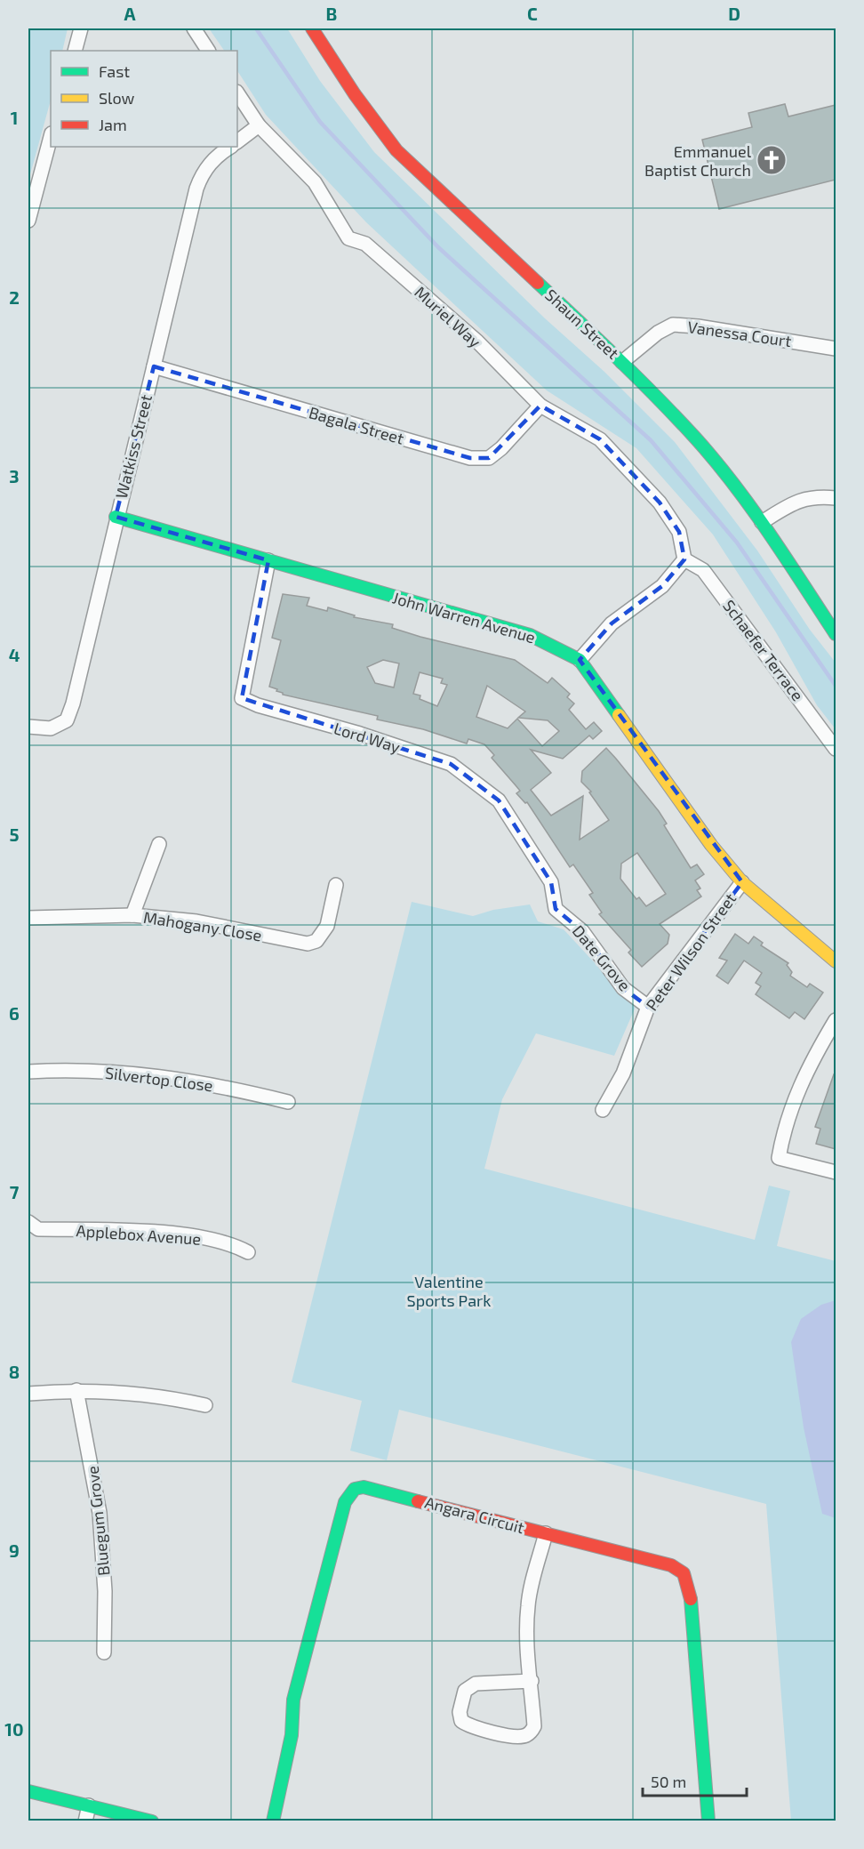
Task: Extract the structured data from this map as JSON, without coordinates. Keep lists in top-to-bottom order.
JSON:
{
  "streets": {
    "street": [
      "Muriel Way",
      "Shaun Street",
      "Vanessa Court",
      "Bagala Street",
      "Watkiss Street",
      "John Warren Avenue",
      "Schaefer Terrace",
      "Lord Way",
      "Mahogany Close",
      "Peter Wilson Street",
      "Date Grove",
      "Silvertop Close",
      "Applebox Avenue",
      "Angara Circuit",
      "Bluegum Grove"
    ]
  },
  "crossings": [
    ["Muriel Way", "Bagala Street"],
    ["Muriel Way", "Schaefer Terrace"],
    ["Shaun Street", "Vanessa Court"],
    ["Bagala Street", "Watkiss Street"],
    ["Watkiss Street", "John Warren Avenue"],
    ["John Warren Avenue", "Lord Way"],
    ["John Warren Avenue", "Peter Wilson Street"],
    ["Lord Way", "Date Grove"],
    ["Peter Wilson Street", "Date Grove"]
  ],
  "parks": ["Valentine Sports Park"],
  "places": {
    "church": ["Emmanuel Baptist Church"]
  },
  "legend": ["Fast", "Slow", "Jam"],
  "scale_bar": "50 m",
  "grid": {
    "columns": [
      "A",
      "B",
      "C",
      "D"
    ],
    "rows": [
      "1",
      "2",
      "3",
      "4",
      "5",
      "6",
      "7",
      "8",
      "9",
      "10"
    ]
  }
}
